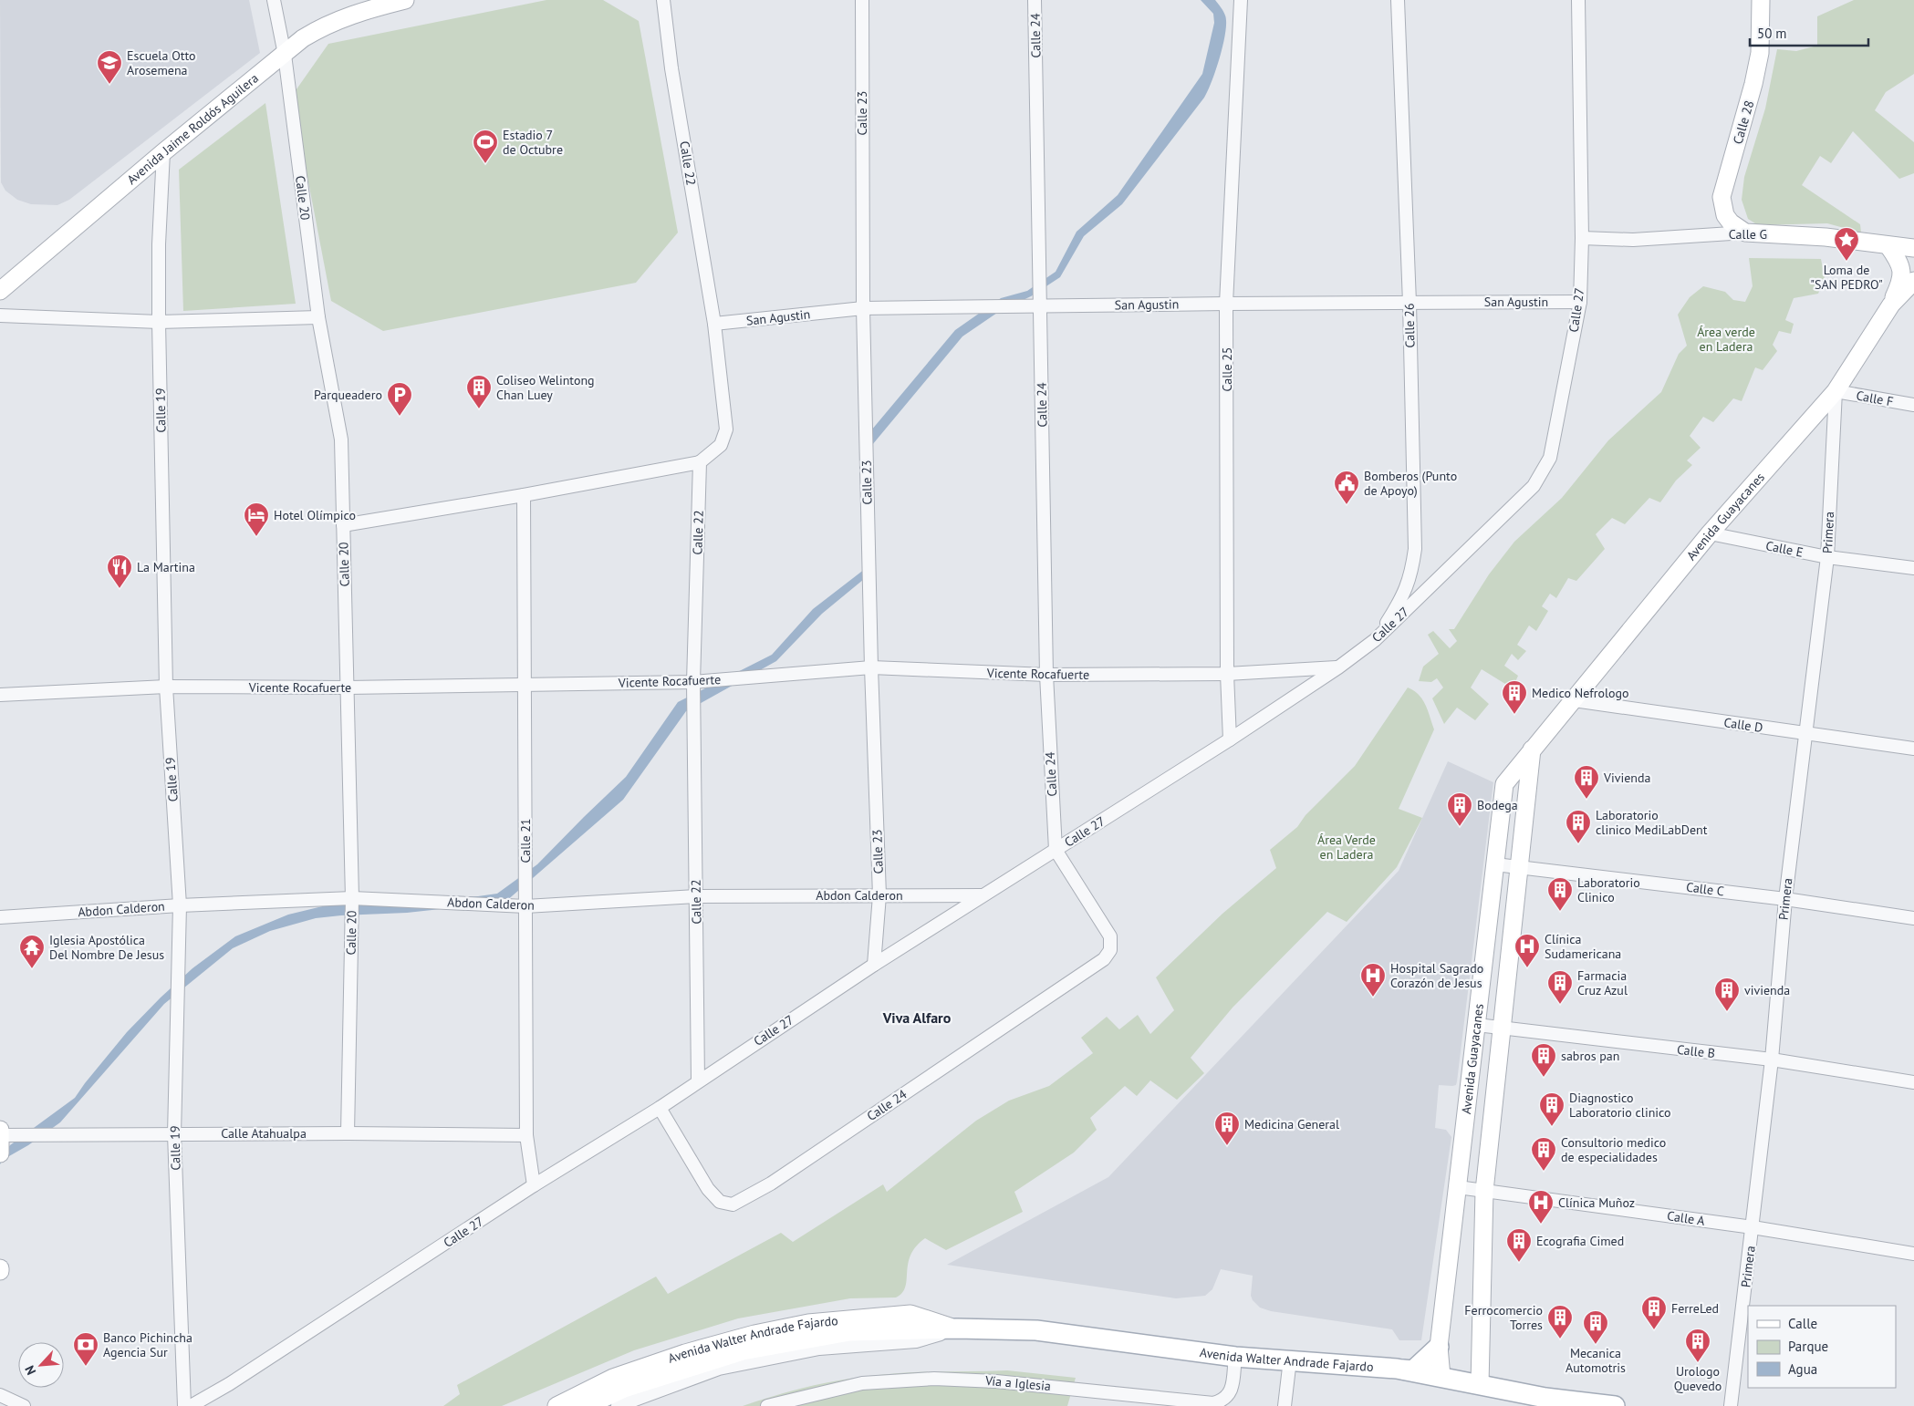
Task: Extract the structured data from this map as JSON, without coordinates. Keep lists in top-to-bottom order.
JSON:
{
  "streets": {
    "main road": ["Avenida Walter Andrade Fajardo"],
    "street": [
      "Calle 24",
      "Calle 23",
      "Calle 28",
      "Avenida Jaime Roldós Aguilera",
      "Calle 22",
      "Calle 20",
      "Calle G",
      "San Agustin",
      "Calle 27",
      "Calle 26",
      "Calle 25",
      "Calle F",
      "Calle 19",
      "Avenida Guayacanes",
      "Primera",
      "Calle E",
      "Vicente Rocafuerte",
      "Calle D",
      "Calle 21",
      "Calle C",
      "Abdon Calderon",
      "Calle B",
      "Calle Atahualpa",
      "Calle A",
      "Vía a Iglesia"
    ]
  },
  "crossings": [
    ["Calle 24", "San Agustin"],
    ["Calle 24", "Calle 27"],
    ["Calle 24", "Vicente Rocafuerte"],
    ["Calle 23", "San Agustin"],
    ["Calle 23", "Calle 27"],
    ["Calle 23", "Vicente Rocafuerte"],
    ["Calle 23", "Abdon Calderon"],
    ["Calle 28", "Calle G"],
    ["Avenida Jaime Roldós Aguilera", "Calle 20"],
    ["Avenida Jaime Roldós Aguilera", "Calle 19"],
    ["Calle 22", "San Agustin"],
    ["Calle 22", "Calle 27"],
    ["Calle 22", "Vicente Rocafuerte"],
    ["Calle 22", "Abdon Calderon"],
    ["Calle 20", "Vicente Rocafuerte"],
    ["Calle 20", "Abdon Calderon"],
    ["Calle 20", "Calle Atahualpa"],
    ["Calle G", "Calle 27"],
    ["San Agustin", "Calle 27"],
    ["San Agustin", "Calle 26"],
    ["San Agustin", "Calle 25"],
    ["Calle 27", "Calle 26"],
    ["Calle 27", "Calle 25"],
    ["Calle 27", "Vicente Rocafuerte"],
    ["Calle 27", "Calle 21"],
    ["Calle 27", "Abdon Calderon"],
    ["Calle 25", "Vicente Rocafuerte"],
    ["Calle F", "Avenida Guayacanes"],
    ["Calle F", "Primera"],
    ["Calle 19", "Vicente Rocafuerte"],
    ["Calle 19", "Abdon Calderon"],
    ["Calle 19", "Calle Atahualpa"],
    ["Avenida Guayacanes", "Primera"],
    ["Avenida Guayacanes", "Calle E"],
    ["Avenida Guayacanes", "Calle D"],
    ["Avenida Guayacanes", "Calle C"],
    ["Avenida Guayacanes", "Calle B"],
    ["Avenida Guayacanes", "Calle A"],
    ["Avenida Guayacanes", "Avenida Walter Andrade Fajardo"],
    ["Primera", "Calle E"],
    ["Primera", "Calle D"],
    ["Primera", "Calle C"],
    ["Primera", "Calle B"],
    ["Primera", "Calle A"],
    ["Vicente Rocafuerte", "Calle 21"],
    ["Calle 21", "Abdon Calderon"],
    ["Calle 21", "Calle Atahualpa"],
    ["Avenida Walter Andrade Fajardo", "Vía a Iglesia"]
  ],
  "districts": ["Viva Alfaro"],
  "parks": ["Área verde en Ladera", "Área Verde en Ladera"],
  "places": {
    "school or university": ["Escuela Otto Arosemena"],
    "sports": ["Estadio 7 de Octubre"],
    "place": ["Loma de \"SAN PEDRO\""],
    "building": [
      "Coliseo Welintong Chan Luey",
      "Medico Nefrologo",
      "Vivienda",
      "Bodega",
      "Laboratorio clinico MediLabDent",
      "Laboratorio Clinico",
      "Farmacia Cruz Azul",
      "vivienda",
      "sabros pan",
      "Diagnostico Laboratorio clinico",
      "Medicina General",
      "Consultorio medico de especialidades",
      "Ecografia Cimed",
      "FerreLed",
      "Ferrocomercio Torres",
      "Mecanica Automotris",
      "Urologo Quevedo"
    ],
    "parking": ["Parqueadero"],
    "public building": ["Bomberos (Punto de Apoyo)"],
    "hotel": ["Hotel Olímpico"],
    "restaurant": ["La Martina"],
    "hospital": ["Clínica Sudamericana", "Hospital Sagrado Corazón de Jesus", "Clínica Muñoz"],
    "temple": ["Iglesia Apostólica Del Nombre De Jesus"],
    "bank": ["Banco Pichincha Agencia Sur"]
  },
  "legend": ["Calle", "Parque", "Agua"],
  "scale_bar": "50 m",
  "north": "bottom left"
}
